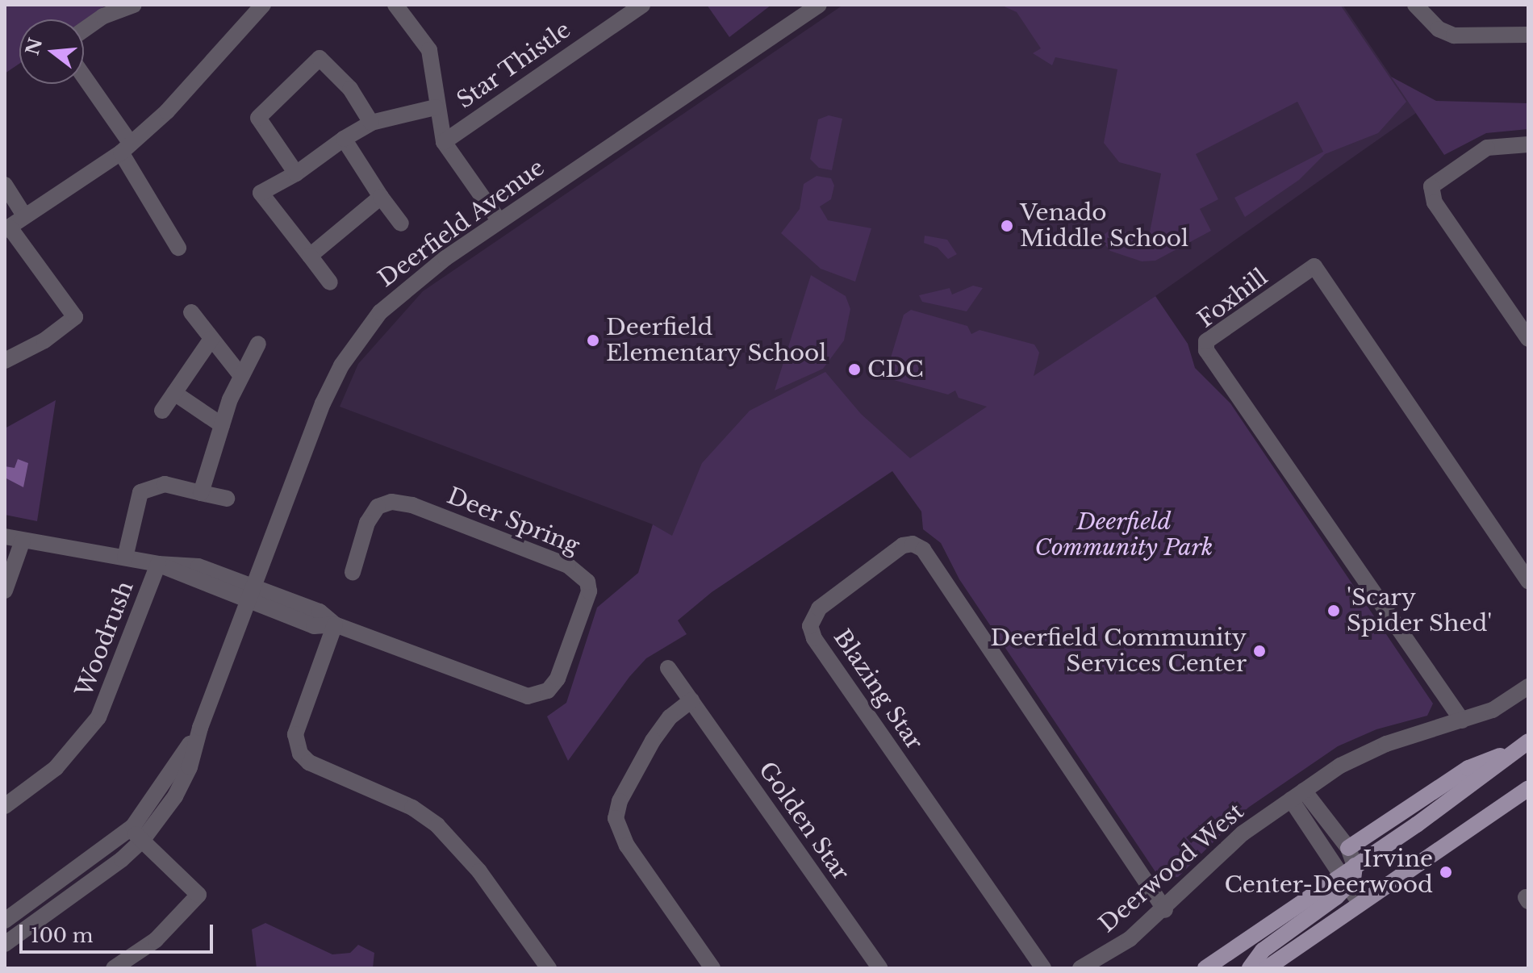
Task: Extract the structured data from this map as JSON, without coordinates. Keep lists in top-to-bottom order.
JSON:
{
  "streets": {
    "street": [
      "Star Thistle",
      "Deerfield Avenue",
      "Foxhill",
      "Deer Spring",
      "Woodrush",
      "Blazing Star",
      "Golden Star",
      "Deerwood West"
    ]
  },
  "crossings": [
    ["Deerfield Avenue", "Deer Spring"],
    ["Foxhill", "Deerwood West"],
    ["Deer Spring", "Woodrush"],
    ["Blazing Star", "Deerwood West"]
  ],
  "parks": ["Deerfield Community Park"],
  "places": [
    "Venado Middle School",
    "Deerfield Elementary School",
    "CDC",
    "'Scary Spider Shed'",
    "Deerfield Community Services Center",
    "Irvine Center-Deerwood"
  ],
  "scale_bar": "100 m",
  "north": "left"
}
